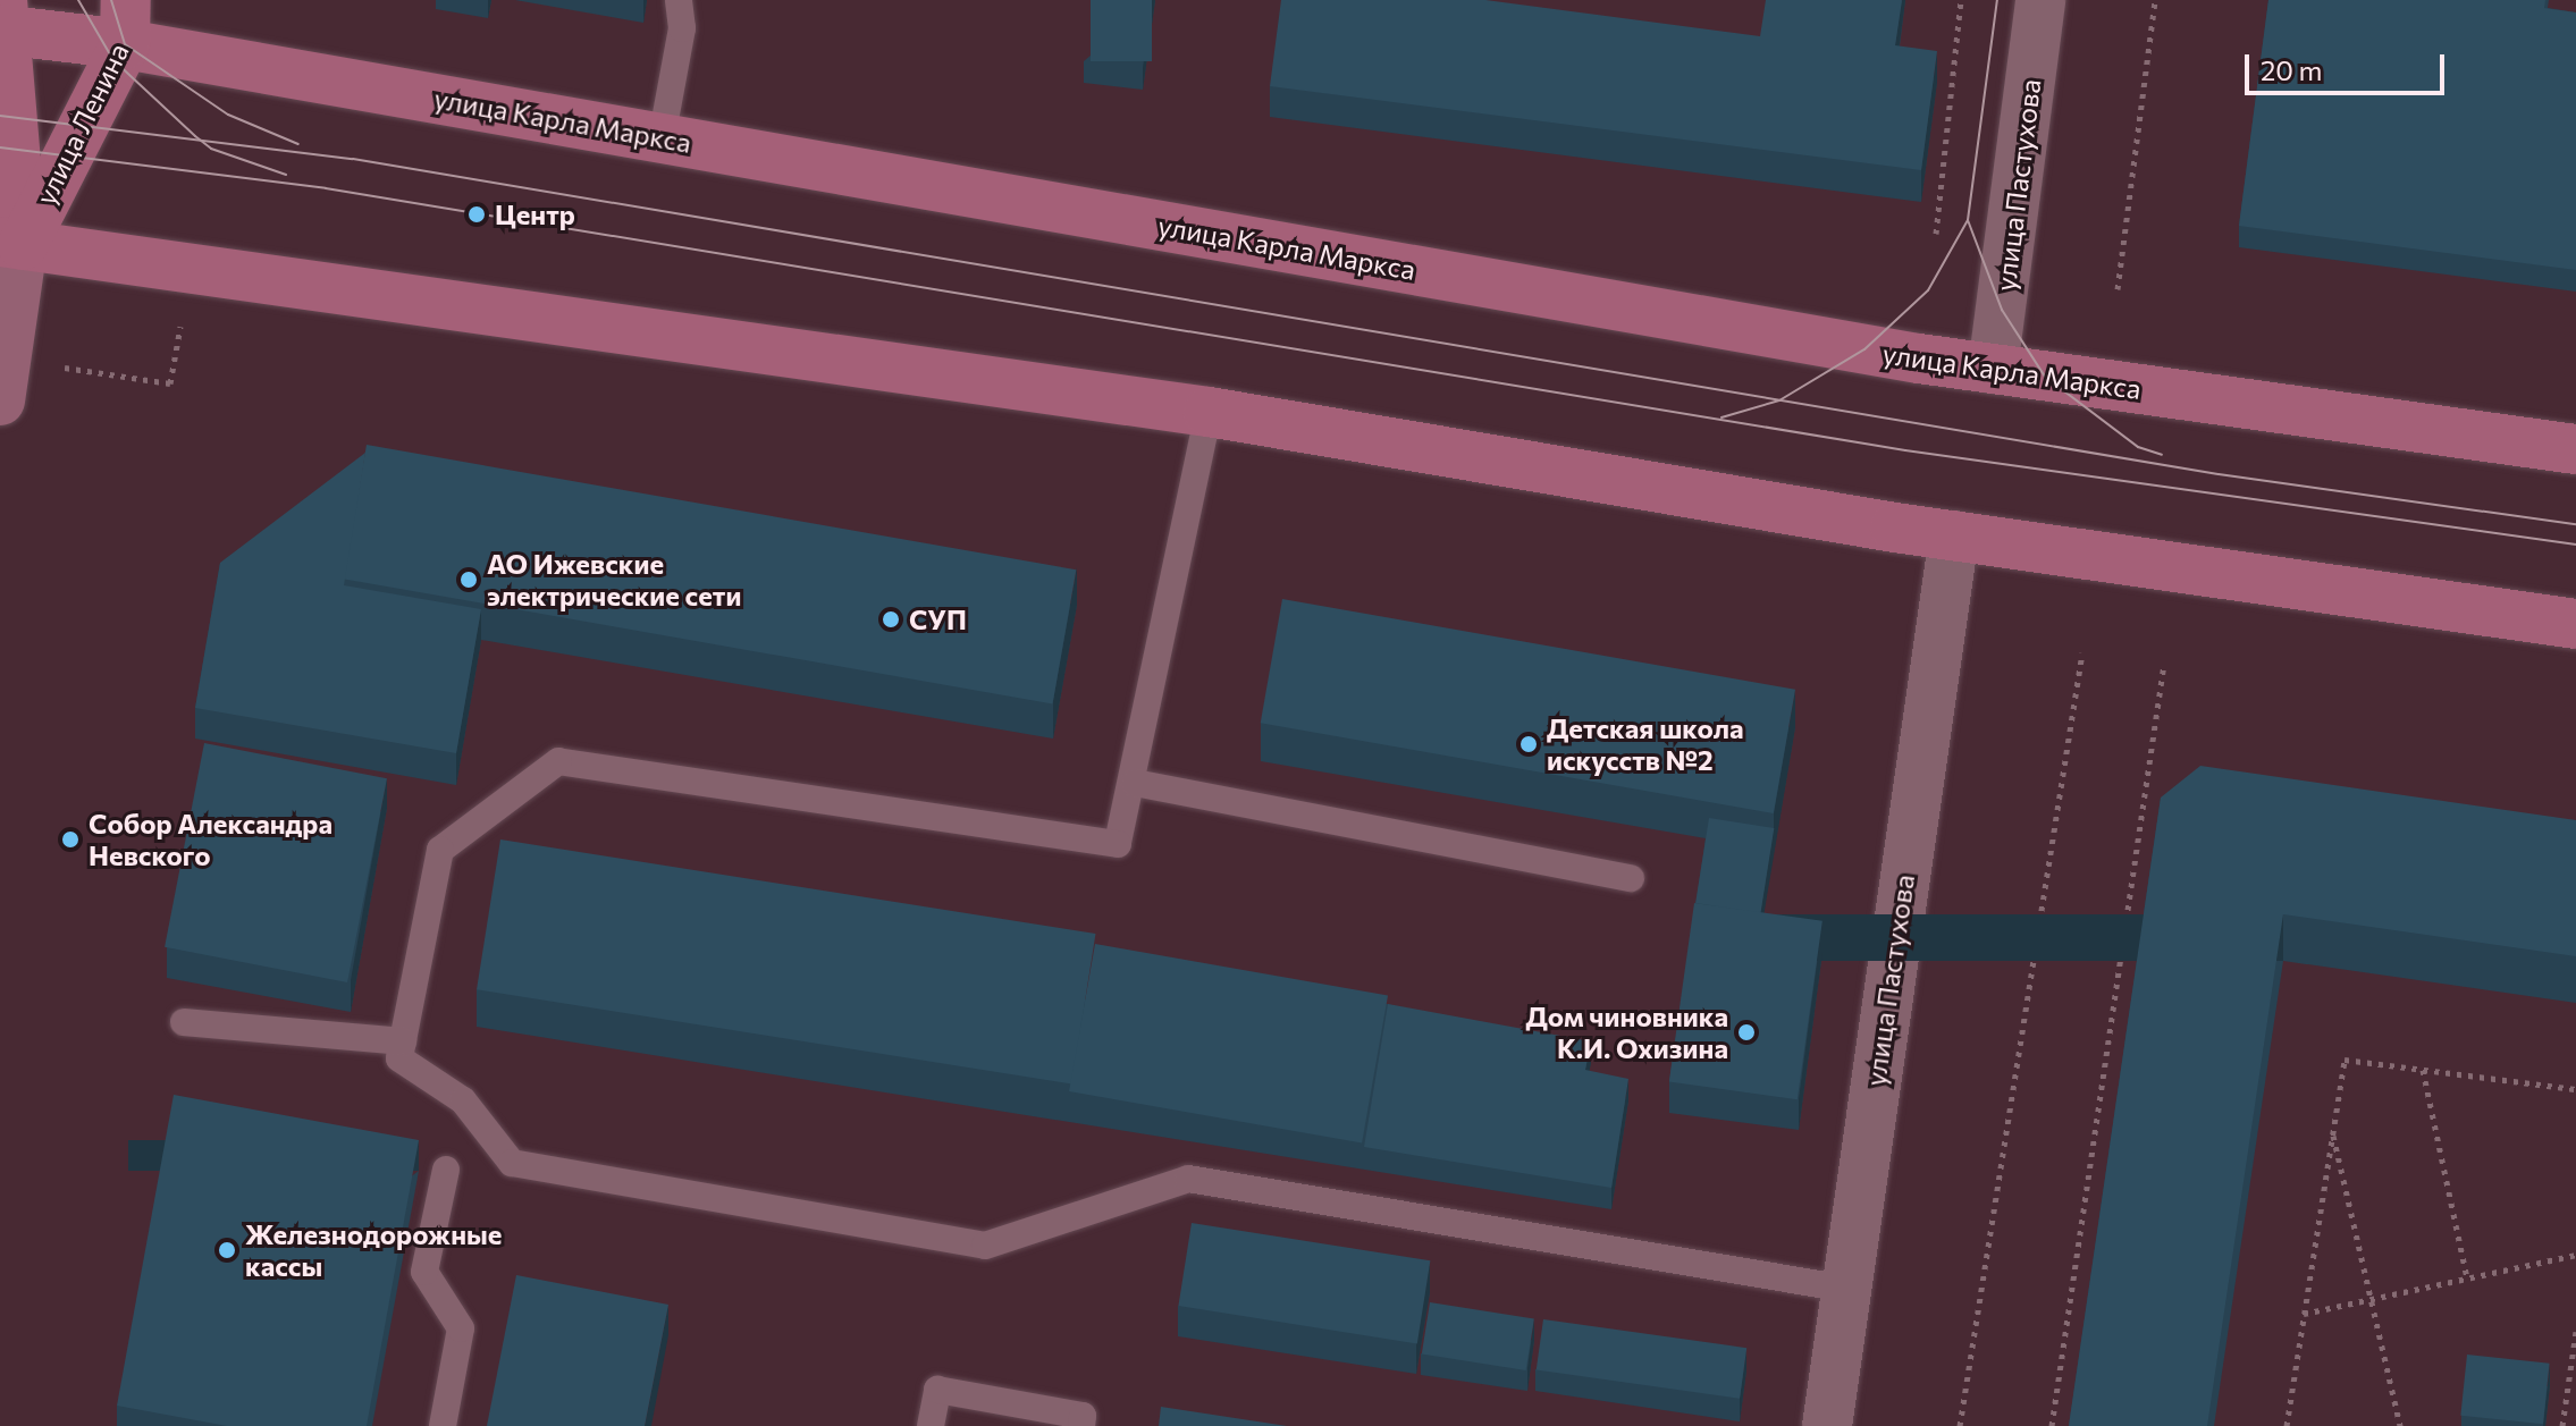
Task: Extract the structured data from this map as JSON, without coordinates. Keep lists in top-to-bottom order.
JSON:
{
  "streets": {
    "main road": ["улица Карла Маркса", "улица Ленина"],
    "street": ["улица Пастухова"]
  },
  "crossings": [
    ["улица Карла Маркса", "улица Ленина"],
    ["улица Карла Маркса", "улица Пастухова"]
  ],
  "places": [
    "Центр",
    "АО Ижевские электрические сети",
    "СУП",
    "Детская школа искусств №2",
    "Собор Александра Невского",
    "Дом чиновника К.И. Охизина",
    "Железнодорожные кассы"
  ],
  "scale_bar": "20 m"
}
